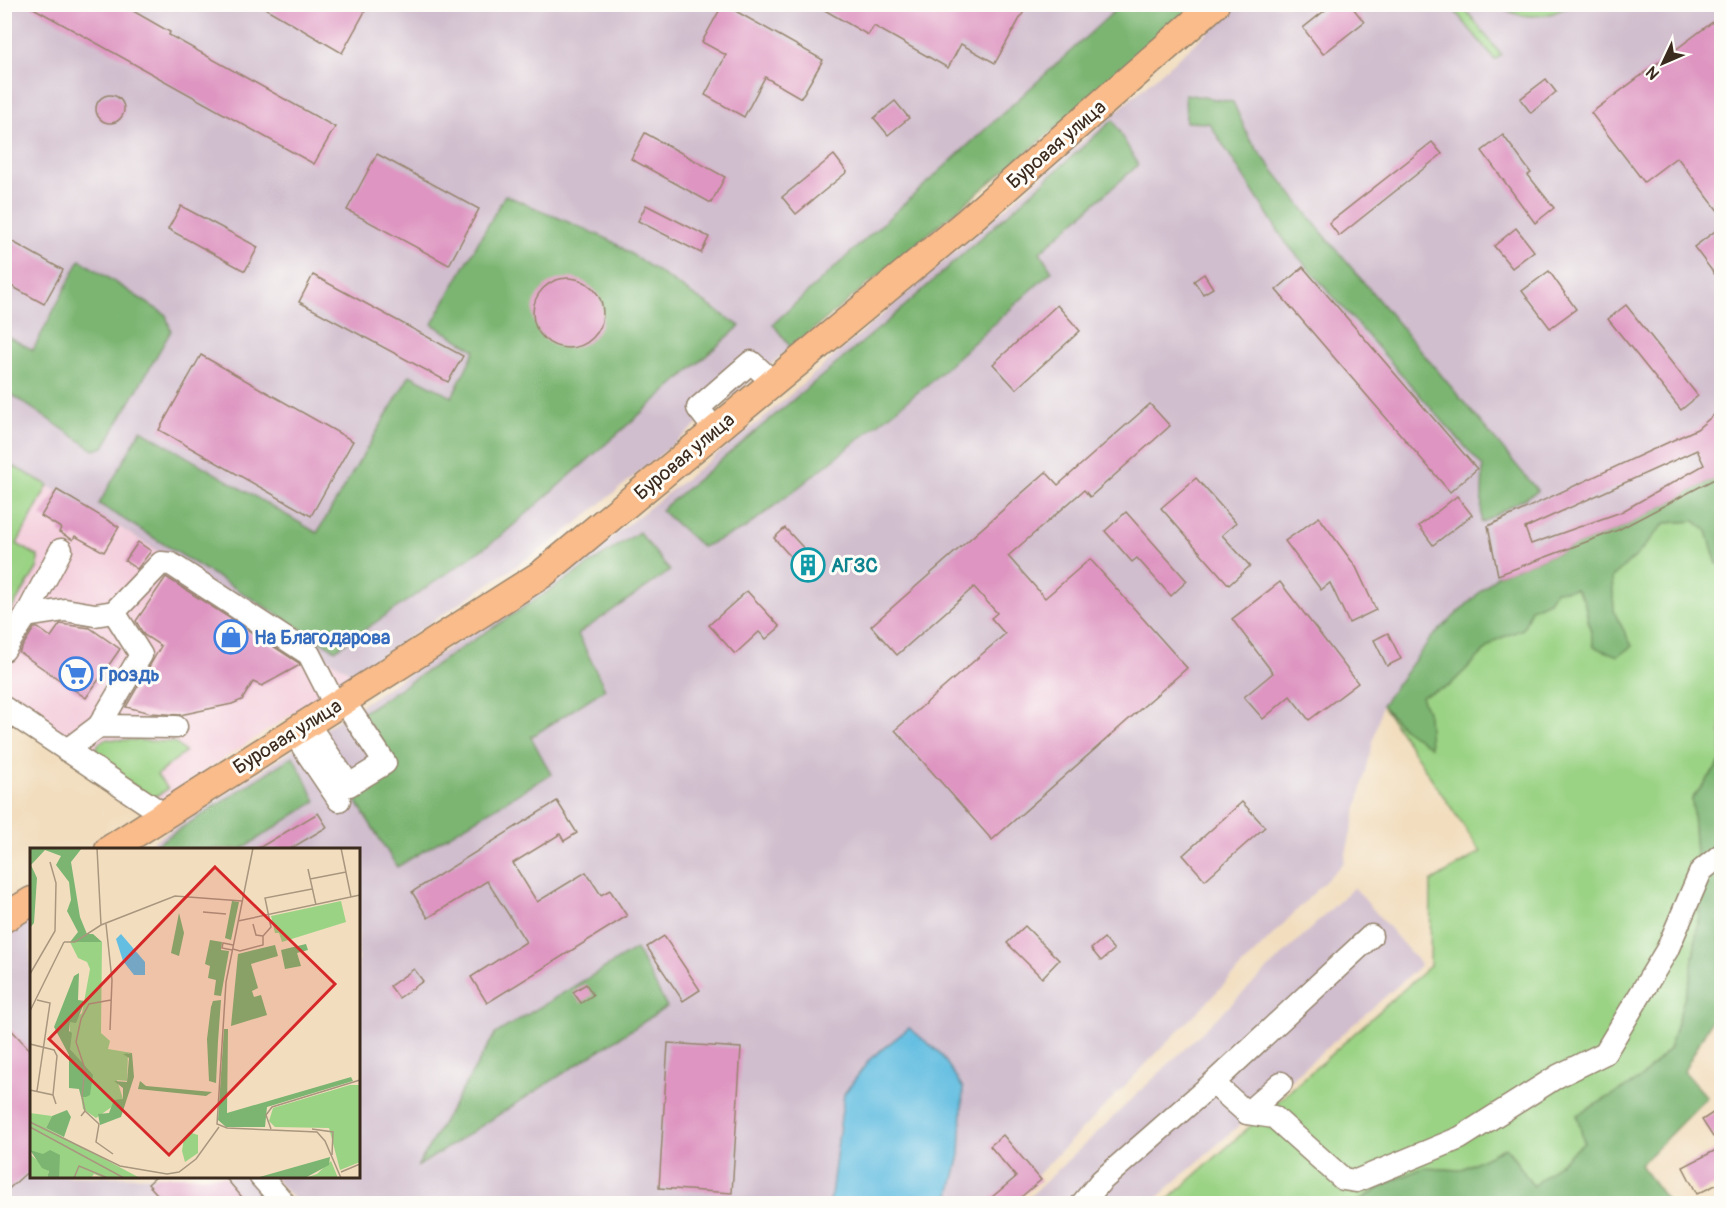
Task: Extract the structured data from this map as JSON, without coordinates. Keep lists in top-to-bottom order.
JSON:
{
  "streets": {
    "main road": ["Буровая улица"]
  },
  "places": {
    "building": ["АГЗС"],
    "shop": ["На Благодарова"],
    "supermarket": ["Гроздь"]
  },
  "north": "bottom left"
}
